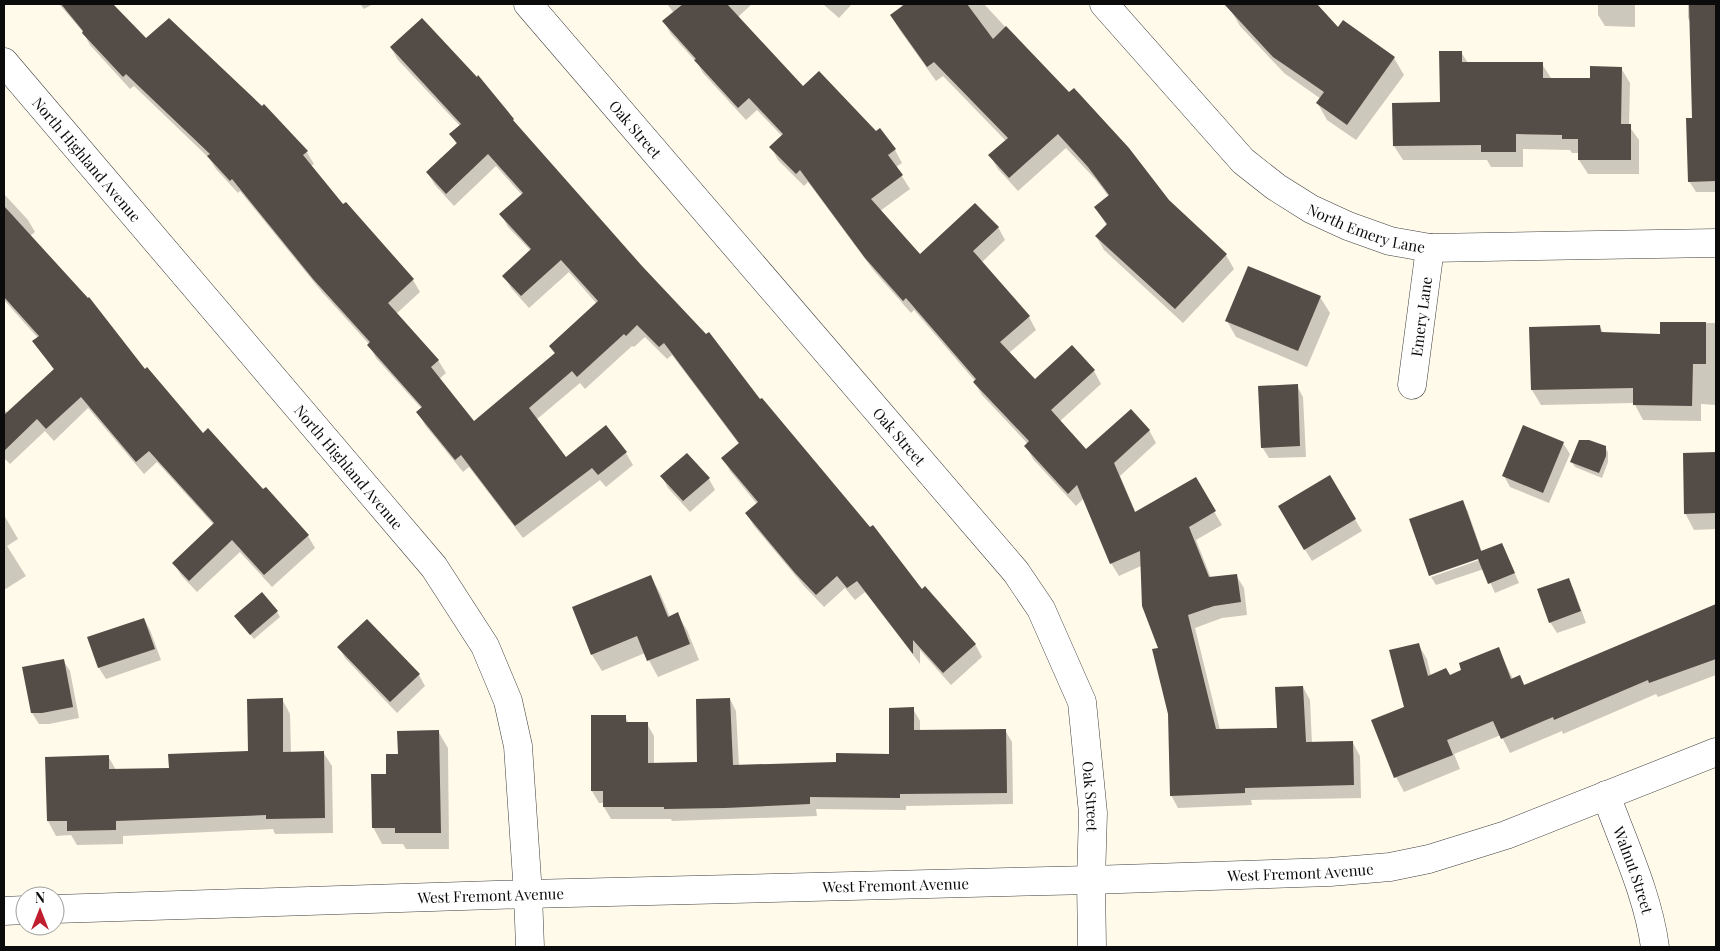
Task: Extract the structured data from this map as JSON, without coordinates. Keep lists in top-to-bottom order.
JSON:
{
  "streets": {
    "street": [
      "Oak Street",
      "North Highland Avenue",
      "North Emery Lane",
      "Emery Lane",
      "Walnut Street",
      "West Fremont Avenue"
    ]
  },
  "crossings": [
    ["Oak Street", "West Fremont Avenue"],
    ["North Highland Avenue", "West Fremont Avenue"],
    ["North Emery Lane", "Emery Lane"],
    ["Walnut Street", "West Fremont Avenue"]
  ],
  "north": "top"
}
